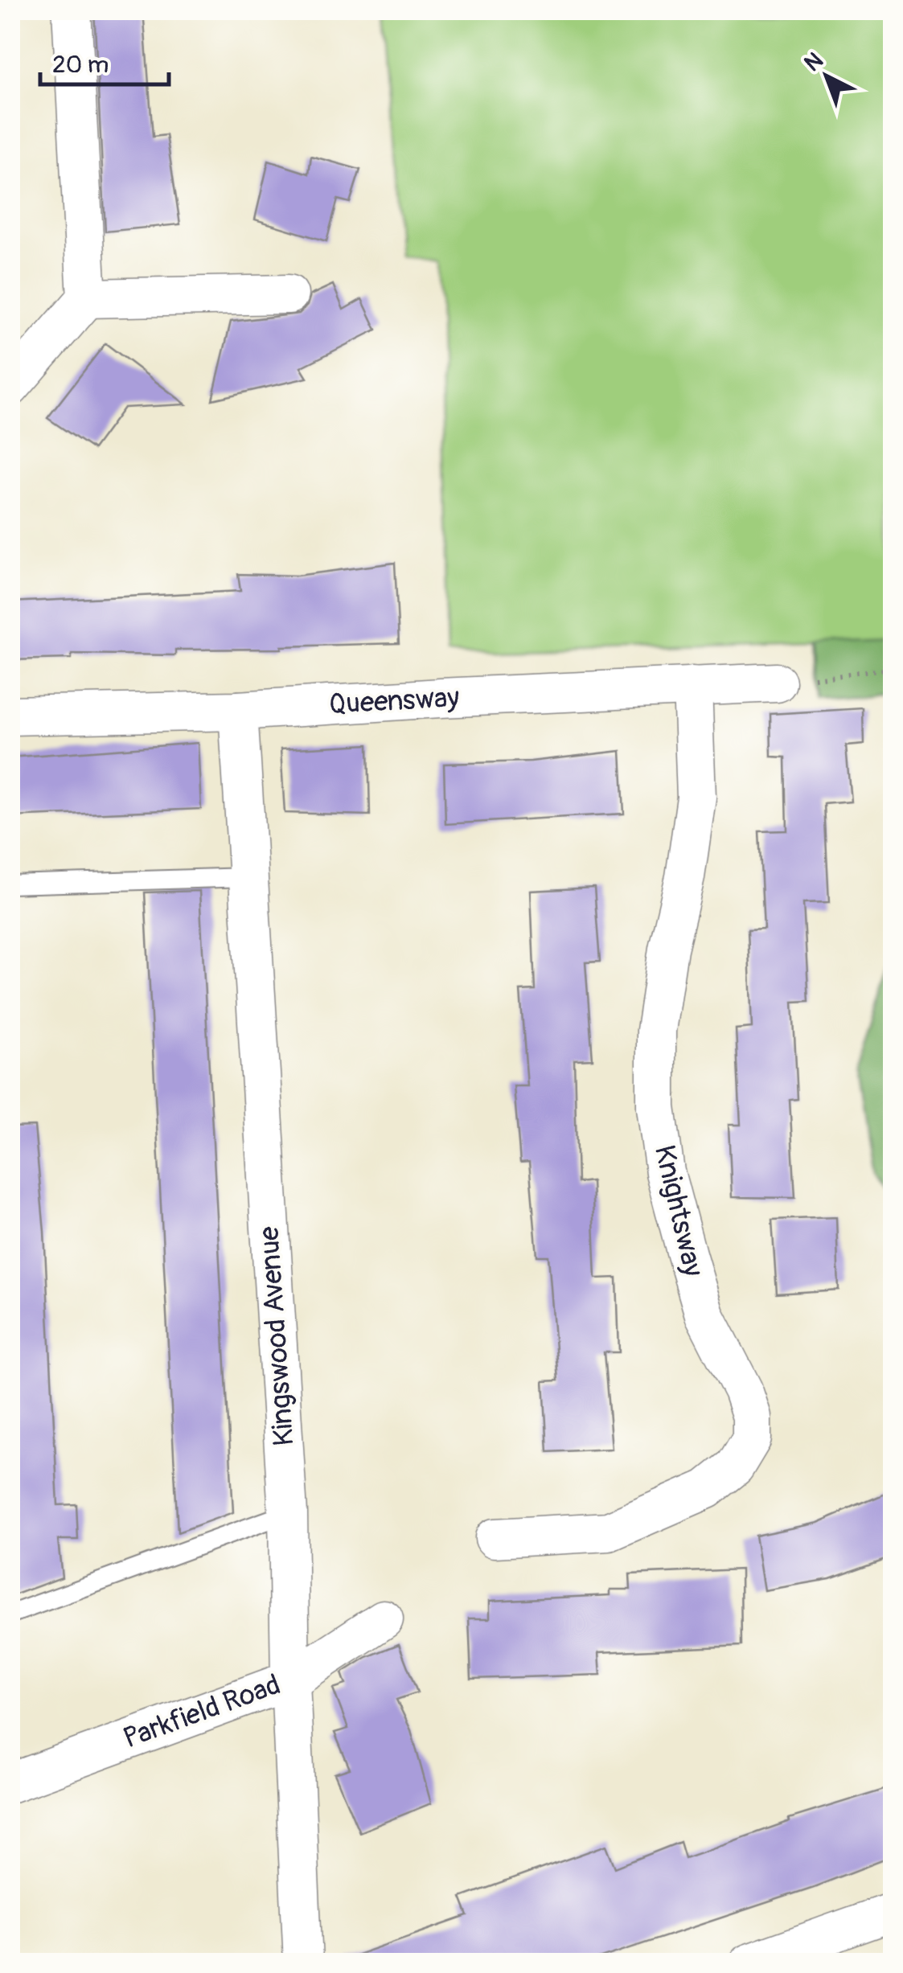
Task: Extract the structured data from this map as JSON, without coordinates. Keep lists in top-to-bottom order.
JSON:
{
  "streets": {
    "street": [
      "Queensway",
      "Knightsway",
      "Kingswood Avenue",
      "Parkfield Road"
    ]
  },
  "crossings": [
    ["Queensway", "Knightsway"],
    ["Queensway", "Kingswood Avenue"],
    ["Kingswood Avenue", "Parkfield Road"]
  ],
  "scale_bar": "20 m",
  "north": "top left"
}
